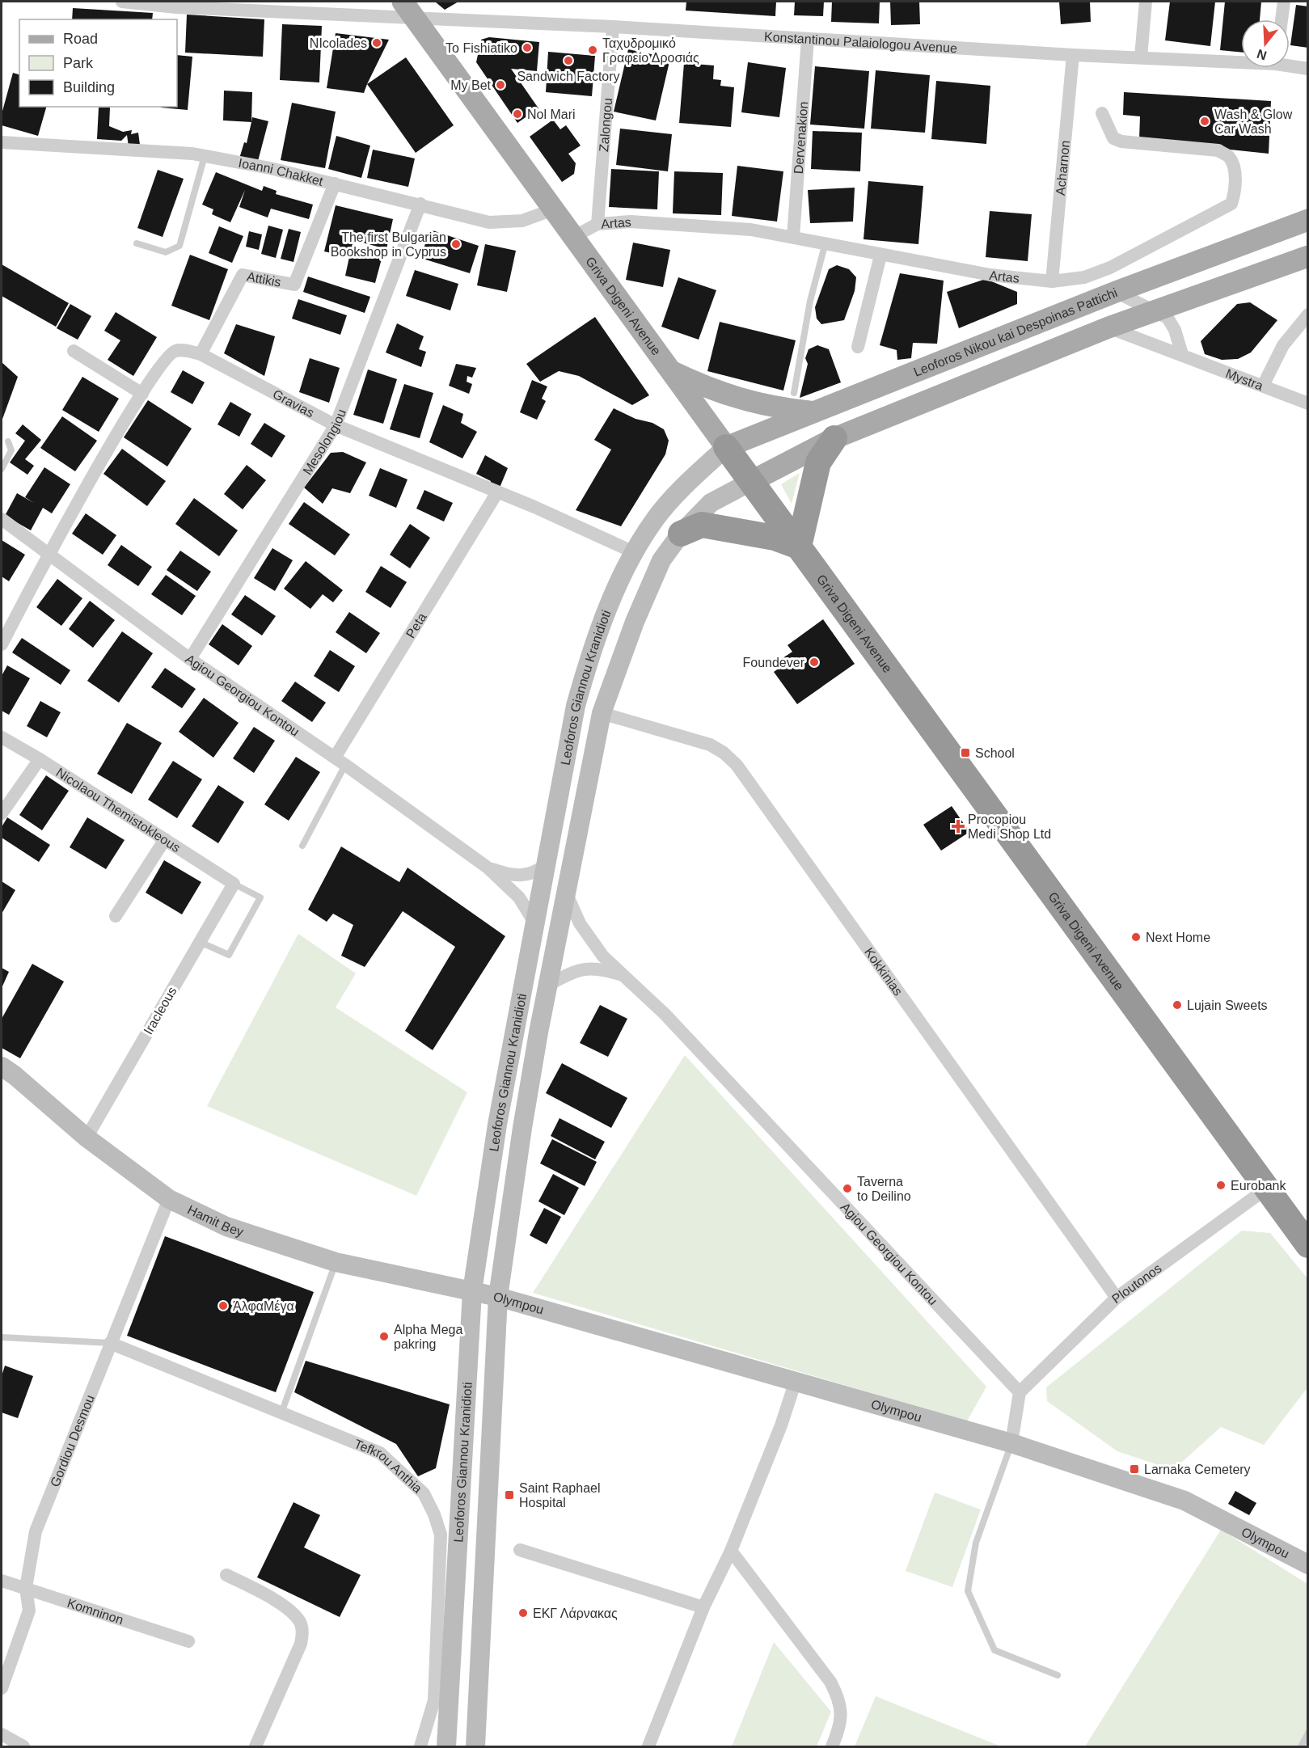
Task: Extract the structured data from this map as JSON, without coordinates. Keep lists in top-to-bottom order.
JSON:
{
  "streets": {
    "highway": ["Griva Digeni Avenue"],
    "main road": [
      "Leoforos Nikou kai Despoinas Pattichi",
      "Leoforos Giannou Kranidioti",
      "Hamit Bey",
      "Olympou"
    ],
    "street": [
      "Konstantinou Palaiologou Avenue",
      "Zalongou",
      "Dervenakion",
      "Acharnon",
      "Ioanni Chakket",
      "Artas",
      "Attikis",
      "Mystra",
      "Gravias",
      "Mesolongiou",
      "Peta",
      "Agiou Georgiou Kontou",
      "Nicolaou Themistokleous",
      "Kokkinias",
      "Iracleous",
      "Ploutonos",
      "Gordiou Desmou",
      "Tefkrou Anthia",
      "Komninon"
    ]
  },
  "crossings": [
    ["Konstantinou Palaiologou Avenue", "Zalongou"],
    ["Konstantinou Palaiologou Avenue", "Dervenakion"],
    ["Konstantinou Palaiologou Avenue", "Acharnon"],
    ["Konstantinou Palaiologou Avenue", "Griva Digeni Avenue"],
    ["Zalongou", "Artas"],
    ["Dervenakion", "Artas"],
    ["Acharnon", "Artas"],
    ["Ioanni Chakket", "Attikis"],
    ["Ioanni Chakket", "Griva Digeni Avenue"],
    ["Ioanni Chakket", "Mesolongiou"],
    ["Artas", "Griva Digeni Avenue"],
    ["Attikis", "Gravias"],
    ["Griva Digeni Avenue", "Leoforos Nikou kai Despoinas Pattichi"],
    ["Griva Digeni Avenue", "Leoforos Giannou Kranidioti"],
    ["Griva Digeni Avenue", "Ploutonos"],
    ["Leoforos Nikou kai Despoinas Pattichi", "Leoforos Giannou Kranidioti"],
    ["Gravias", "Mesolongiou"],
    ["Gravias", "Peta"],
    ["Gravias", "Leoforos Giannou Kranidioti"],
    ["Gravias", "Agiou Georgiou Kontou"],
    ["Mesolongiou", "Agiou Georgiou Kontou"],
    ["Peta", "Agiou Georgiou Kontou"],
    ["Leoforos Giannou Kranidioti", "Agiou Georgiou Kontou"],
    ["Leoforos Giannou Kranidioti", "Kokkinias"],
    ["Leoforos Giannou Kranidioti", "Hamit Bey"],
    ["Leoforos Giannou Kranidioti", "Olympou"],
    ["Agiou Georgiou Kontou", "Ploutonos"],
    ["Nicolaou Themistokleous", "Iracleous"],
    ["Kokkinias", "Ploutonos"],
    ["Iracleous", "Hamit Bey"],
    ["Hamit Bey", "Olympou"],
    ["Hamit Bey", "Gordiou Desmou"],
    ["Gordiou Desmou", "Tefkrou Anthia"],
    ["Gordiou Desmou", "Komninon"]
  ],
  "places": {
    "other": [
      "NIcolades",
      "To Fishiatiko",
      "Ταχυδρομικό Γραφείο Δροσιάς",
      "Sandwich Factory",
      "My Bet",
      "Nol Mari",
      "Wash & Glow Car Wash",
      "The first Bulgarian Bookshop in Cyprus",
      "Foundever",
      "Next Home",
      "Lujain Sweets",
      "Eurobank",
      "Taverna to Deilino",
      "ΆλφαΜέγα",
      "Alpha Mega pakring",
      "ΕΚΓ Λάρνακας"
    ],
    "transit": ["School", "Larnaka Cemetery", "Saint Raphael Hospital"],
    "health": ["Procopiou Medi Shop Ltd"]
  },
  "legend": ["Road", "Park", "Building"],
  "north": "bottom"
}
